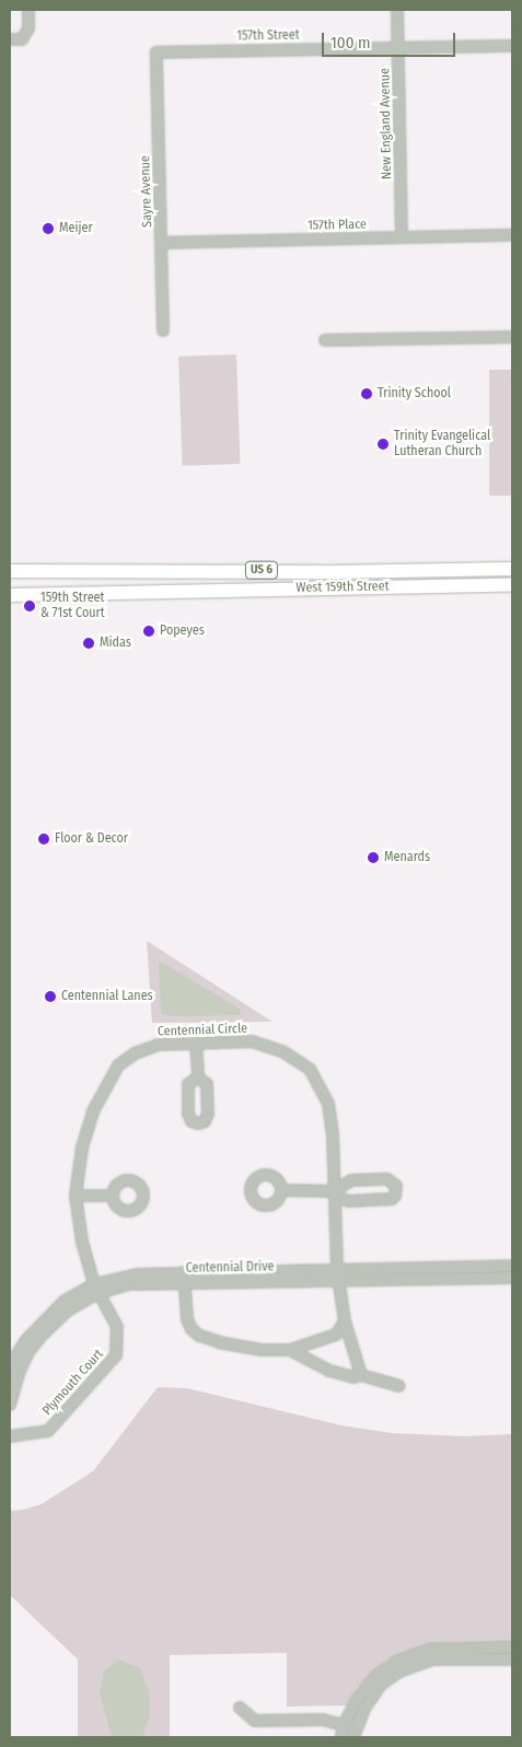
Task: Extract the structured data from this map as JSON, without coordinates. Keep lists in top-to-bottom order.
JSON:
{
  "streets": {
    "main road": ["US 6", "West 159th Street"],
    "street": [
      "157th Street",
      "New England Avenue",
      "Sayre Avenue",
      "157th Place",
      "Centennial Circle",
      "Centennial Drive",
      "Plymouth Court"
    ]
  },
  "crossings": [
    ["157th Street", "New England Avenue"],
    ["157th Street", "Sayre Avenue"],
    ["New England Avenue", "157th Place"],
    ["Sayre Avenue", "157th Place"],
    ["Centennial Circle", "Centennial Drive"],
    ["Centennial Circle", "Plymouth Court"],
    ["Centennial Drive", "Plymouth Court"]
  ],
  "places": [
    "Meijer",
    "Trinity School",
    "Trinity Evangelical Lutheran Church",
    "159th Street & 71st Court",
    "Popeyes",
    "Midas",
    "Floor & Decor",
    "Menards",
    "Centennial Lanes"
  ],
  "scale_bar": "100 m"
}
